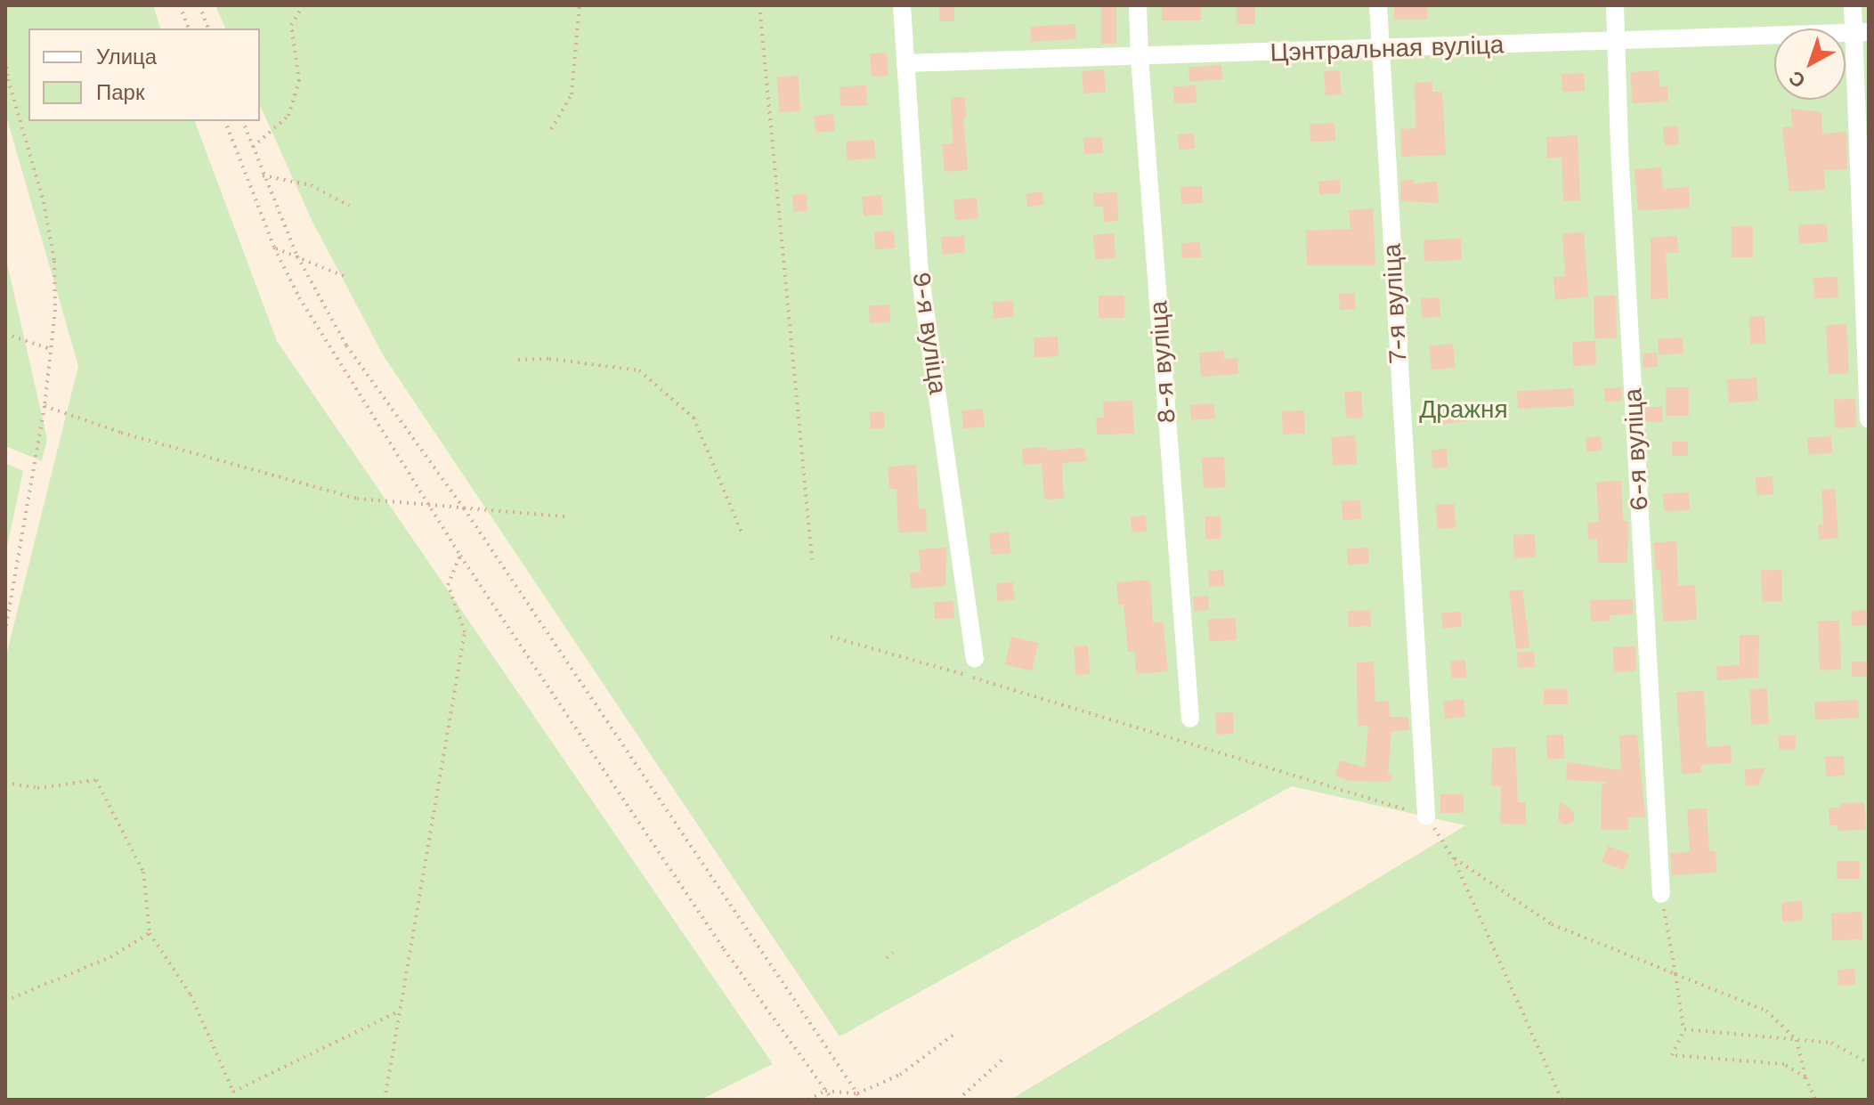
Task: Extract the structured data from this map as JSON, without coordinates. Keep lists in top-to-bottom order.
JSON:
{
  "streets": {
    "street": [
      "Цэнтральная вуліца",
      "7-я вуліца",
      "9-я вуліца",
      "8-я вуліца",
      "6-я вуліца"
    ]
  },
  "crossings": [
    ["Цэнтральная вуліца", "7-я вуліца"],
    ["Цэнтральная вуліца", "9-я вуліца"],
    ["Цэнтральная вуліца", "8-я вуліца"],
    ["Цэнтральная вуліца", "6-я вуліца"]
  ],
  "parks": ["Дражня"],
  "legend": ["Улица", "Парк"],
  "north": "bottom left"
}
